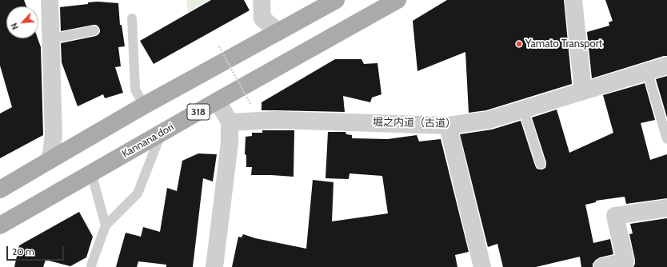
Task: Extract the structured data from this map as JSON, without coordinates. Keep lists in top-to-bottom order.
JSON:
{
  "streets": {
    "main road": ["318", "Kannana dori"],
    "street": ["堀之内道（古道）"]
  },
  "places": ["Yamato Transport"],
  "scale_bar": "20 m",
  "north": "bottom left"
}
